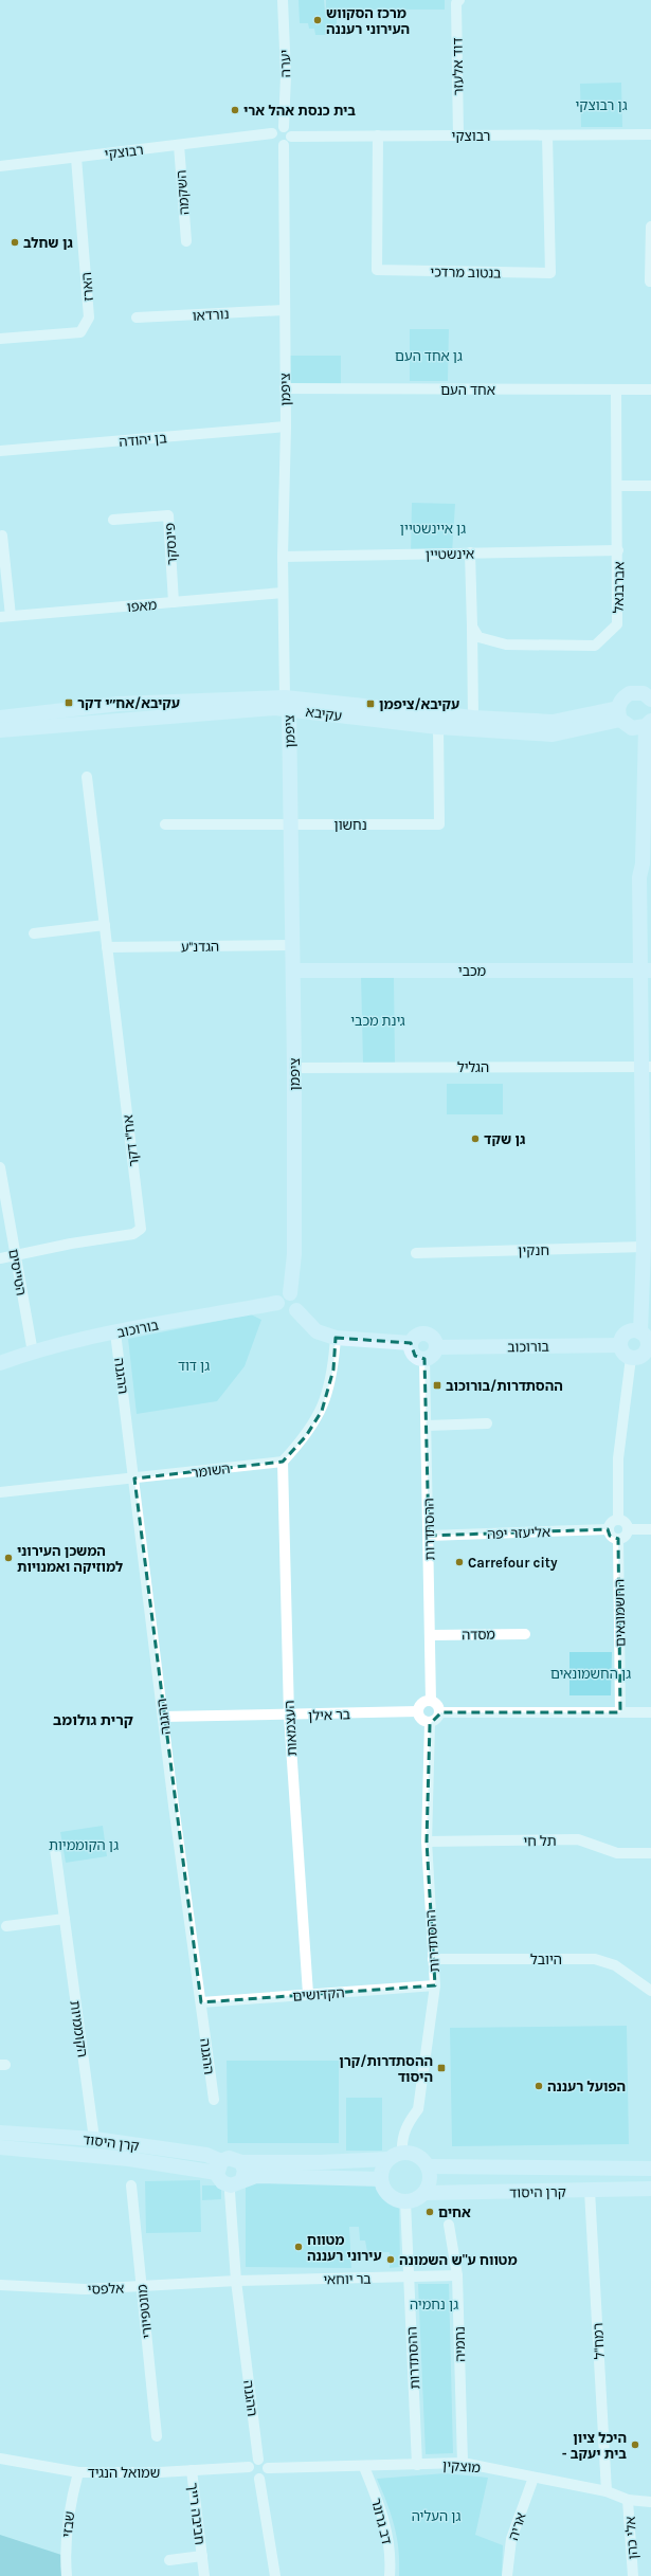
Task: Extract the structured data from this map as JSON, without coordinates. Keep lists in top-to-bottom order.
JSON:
{
  "streets": {
    "street": [
      "יערה",
      "דוד אלעזר",
      "רבוצקי",
      "השקמה",
      "בנטוב מרדכי",
      "הארז",
      "נורדאו",
      "ציפמן",
      "אחד העם",
      "בן יהודה",
      "פינסקר",
      "אינשטיין",
      "אברבנאל",
      "מאפו",
      "עקיבא",
      "נחשון",
      "הגדנ''ע",
      "מכבי",
      "הגליל",
      "אח''י דקר",
      "חנקין",
      "הטייסים",
      "בורוכוב",
      "ההגנה",
      "השומר",
      "ההסתדרות",
      "אליעזר יפה",
      "החשמונאים",
      "מסדה",
      "בר אילן",
      "העצמאות",
      "תל חי",
      "היובל",
      "הקדושים",
      "הקוממיות",
      "קרן היסוד",
      "בר יוחאי",
      "אלפסי",
      "מונטפיורי",
      "רמח\"ל",
      "נחמיה",
      "מוצקין",
      "שמואל הנגיד",
      "חביבה רייך",
      "דב גרונר",
      "שבזי",
      "אריה",
      "אלי כהן"
    ]
  },
  "crossings": [
    ["יערה", "רבוצקי"],
    ["יערה", "ציפמן"],
    ["דוד אלעזר", "רבוצקי"],
    ["רבוצקי", "השקמה"],
    ["רבוצקי", "בנטוב מרדכי"],
    ["רבוצקי", "הארז"],
    ["רבוצקי", "ציפמן"],
    ["נורדאו", "ציפמן"],
    ["ציפמן", "אחד העם"],
    ["ציפמן", "בן יהודה"],
    ["ציפמן", "אינשטיין"],
    ["ציפמן", "מאפו"],
    ["ציפמן", "עקיבא"],
    ["ציפמן", "נחשון"],
    ["ציפמן", "הגדנ''ע"],
    ["ציפמן", "מכבי"],
    ["ציפמן", "הגליל"],
    ["ציפמן", "בורוכוב"],
    ["אחד העם", "אברבנאל"],
    ["פינסקר", "מאפו"],
    ["אינשטיין", "אברבנאל"],
    ["עקיבא", "נחשון"],
    ["הגדנ''ע", "אח''י דקר"],
    ["אח''י דקר", "הטייסים"],
    ["הטייסים", "בורוכוב"],
    ["בורוכוב", "ההגנה"],
    ["בורוכוב", "ההסתדרות"],
    ["ההגנה", "השומר"],
    ["ההגנה", "בר אילן"],
    ["ההגנה", "הקדושים"],
    ["ההגנה", "קרן היסוד"],
    ["ההגנה", "בר יוחאי"],
    ["ההגנה", "אלפסי"],
    ["ההגנה", "מוצקין"],
    ["ההגנה", "שמואל הנגיד"],
    ["השומר", "העצמאות"],
    ["ההסתדרות", "אליעזר יפה"],
    ["ההסתדרות", "מסדה"],
    ["ההסתדרות", "בר אילן"],
    ["ההסתדרות", "תל חי"],
    ["ההסתדרות", "היובל"],
    ["ההסתדרות", "הקדושים"],
    ["ההסתדרות", "קרן היסוד"],
    ["ההסתדרות", "בר יוחאי"],
    ["ההסתדרות", "מוצקין"],
    ["אליעזר יפה", "החשמונאים"],
    ["בר אילן", "העצמאות"],
    ["העצמאות", "הקדושים"],
    ["הקוממיות", "קרן היסוד"],
    ["קרן היסוד", "רמח\"ל"],
    ["בר יוחאי", "אלפסי"],
    ["בר יוחאי", "נחמיה"],
    ["אלפסי", "מונטפיורי"],
    ["רמח\"ל", "מוצקין"],
    ["נחמיה", "מוצקין"],
    ["מוצקין", "שמואל הנגיד"],
    ["מוצקין", "דב גרונר"],
    ["מוצקין", "אריה"],
    ["מוצקין", "אלי כהן"],
    ["שמואל הנגיד", "חביבה רייך"],
    ["שמואל הנגיד", "שבזי"]
  ],
  "districts": ["קרית גולומב"],
  "parks": [
    "גן רבוצקי",
    "גן אחד העם",
    "גן איינשטיין",
    "גינת מכבי",
    "גן דוד",
    "גן החשמונאים",
    "גן הקוממיות",
    "גן נחמיה",
    "גן העליה"
  ],
  "places": {
    "other": [
      "מרכז הסקווש העירוני רעננה",
      "בית כנסת אהל ארי",
      "גן שחלב",
      "גן שקד",
      "המשכן העירוני למוזיקה ואמנויות",
      "Carrefour city",
      "הפועל רעננה",
      "אחים",
      "מטווח עירוני רעננה",
      "מטווח ע\"ש השמונה",
      "היכל ציון - בית יעקב"
    ],
    "transit": [
      "עקיבא/אח״י דקר",
      "עקיבא/ציפמן",
      "ההסתדרות/בורוכוב",
      "ההסתדרות/קרן היסוד"
    ]
  }
}
